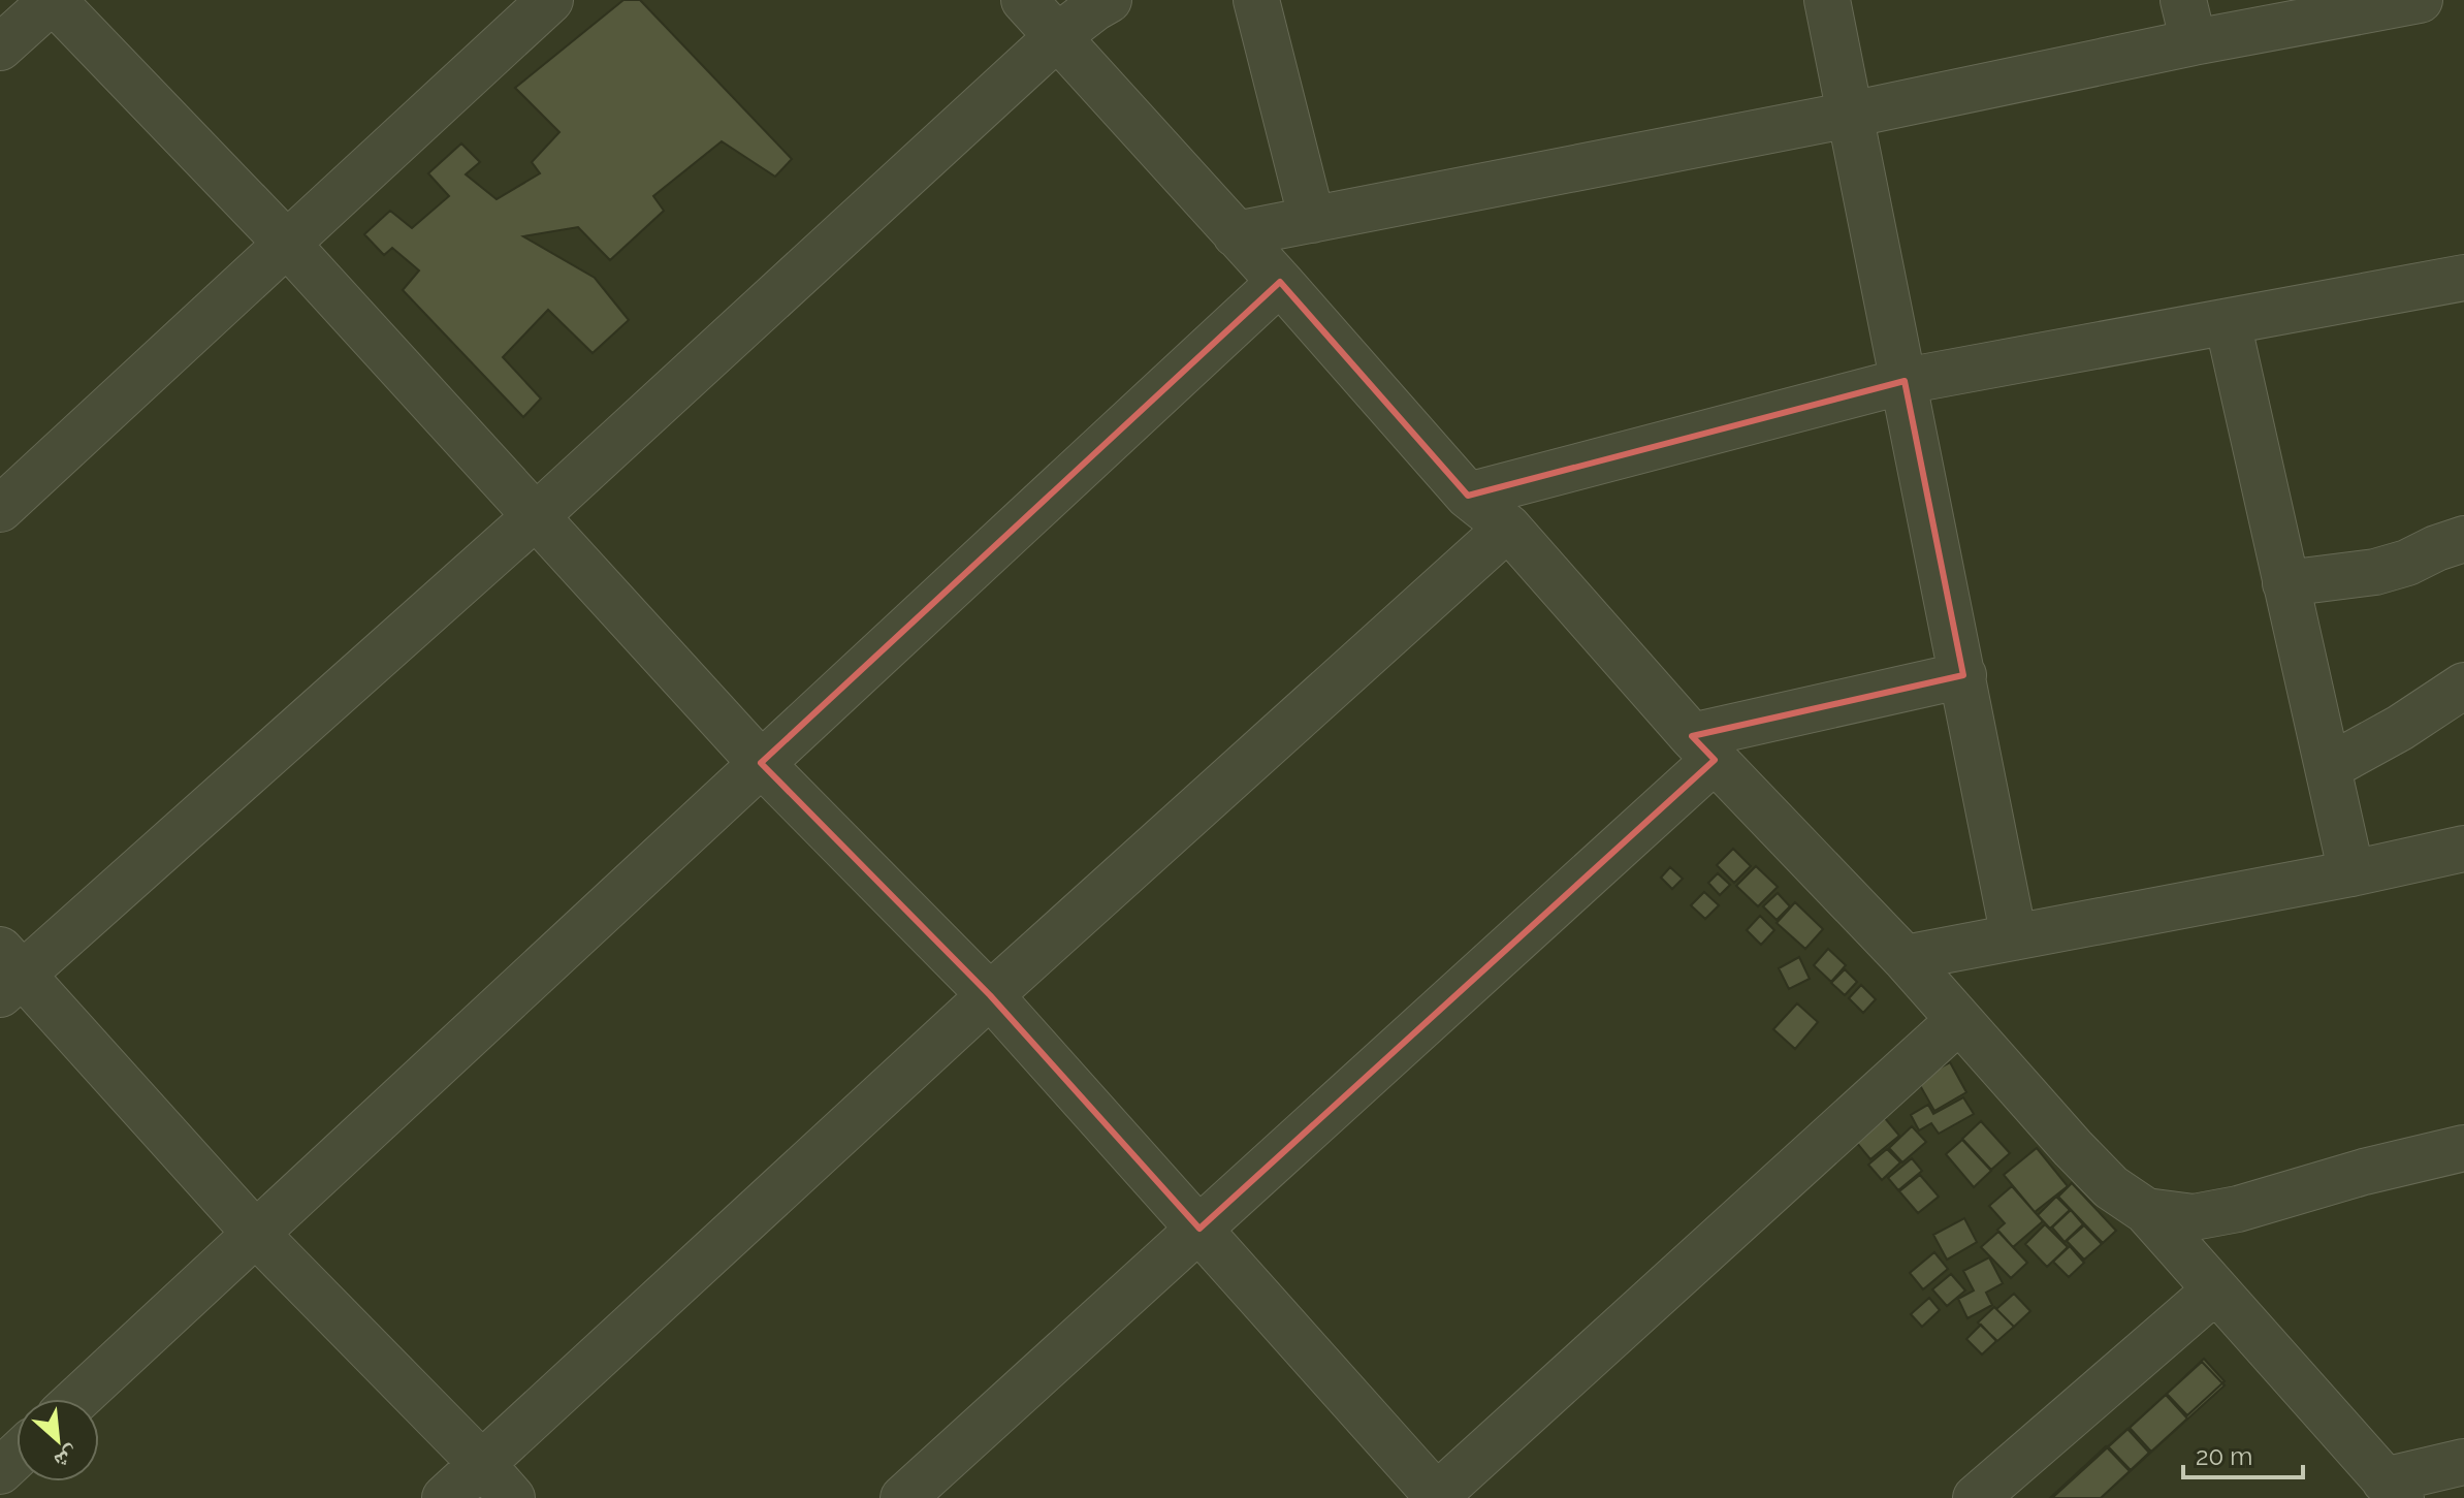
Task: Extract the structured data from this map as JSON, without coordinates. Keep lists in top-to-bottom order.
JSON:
{
  "scale_bar": "20 m",
  "north": "bottom right"
}
